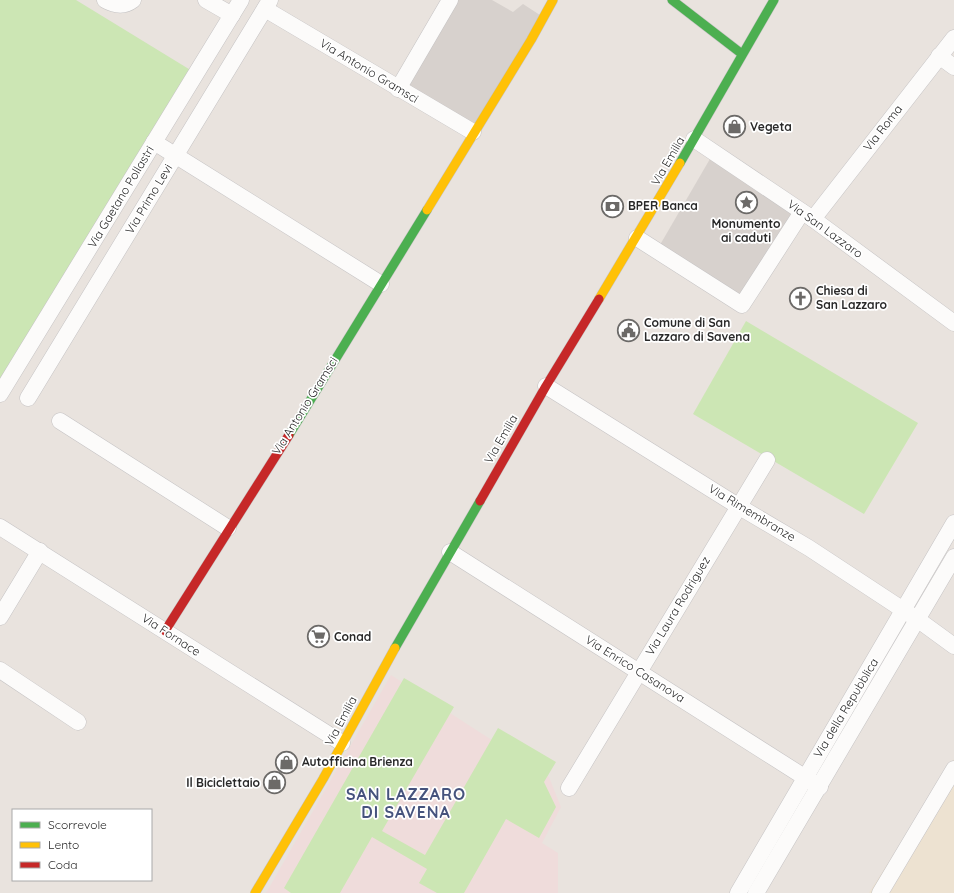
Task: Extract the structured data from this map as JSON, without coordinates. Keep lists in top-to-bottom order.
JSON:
{
  "streets": {
    "main road": ["Via Antonio Gramsci", "Via Emilia"],
    "street": [
      "Via Roma",
      "Via Gaetano Pollastri",
      "Via Primo Levi",
      "Via San Lazzaro",
      "Via Rimembranze",
      "Via Laura Rodriguez",
      "Via Fornace",
      "Via Enrico Casanova",
      "Via della Repubblica"
    ]
  },
  "crossings": [
    ["Via Antonio Gramsci", "Via Primo Levi"],
    ["Via Antonio Gramsci", "Via Fornace"],
    ["Via Roma", "Via Emilia"],
    ["Via Roma", "Via San Lazzaro"],
    ["Via Emilia", "Via San Lazzaro"],
    ["Via Emilia", "Via Rimembranze"],
    ["Via Emilia", "Via Fornace"],
    ["Via Emilia", "Via Enrico Casanova"],
    ["Via Rimembranze", "Via Laura Rodriguez"],
    ["Via Rimembranze", "Via della Repubblica"],
    ["Via Laura Rodriguez", "Via Enrico Casanova"],
    ["Via Enrico Casanova", "Via della Repubblica"]
  ],
  "districts": ["SAN LAZZARO DI SAVENA"],
  "places": {
    "shop": ["Vegeta", "Autofficina Brienza", "Il Biciclettaio"],
    "place": ["Monumento ai caduti"],
    "bank": ["BPER Banca"],
    "church": ["Chiesa di San Lazzaro"],
    "public building": ["Comune di San Lazzaro di Savena"],
    "supermarket": ["Conad"]
  },
  "legend": ["Scorrevole", "Lento", "Coda"]
}
